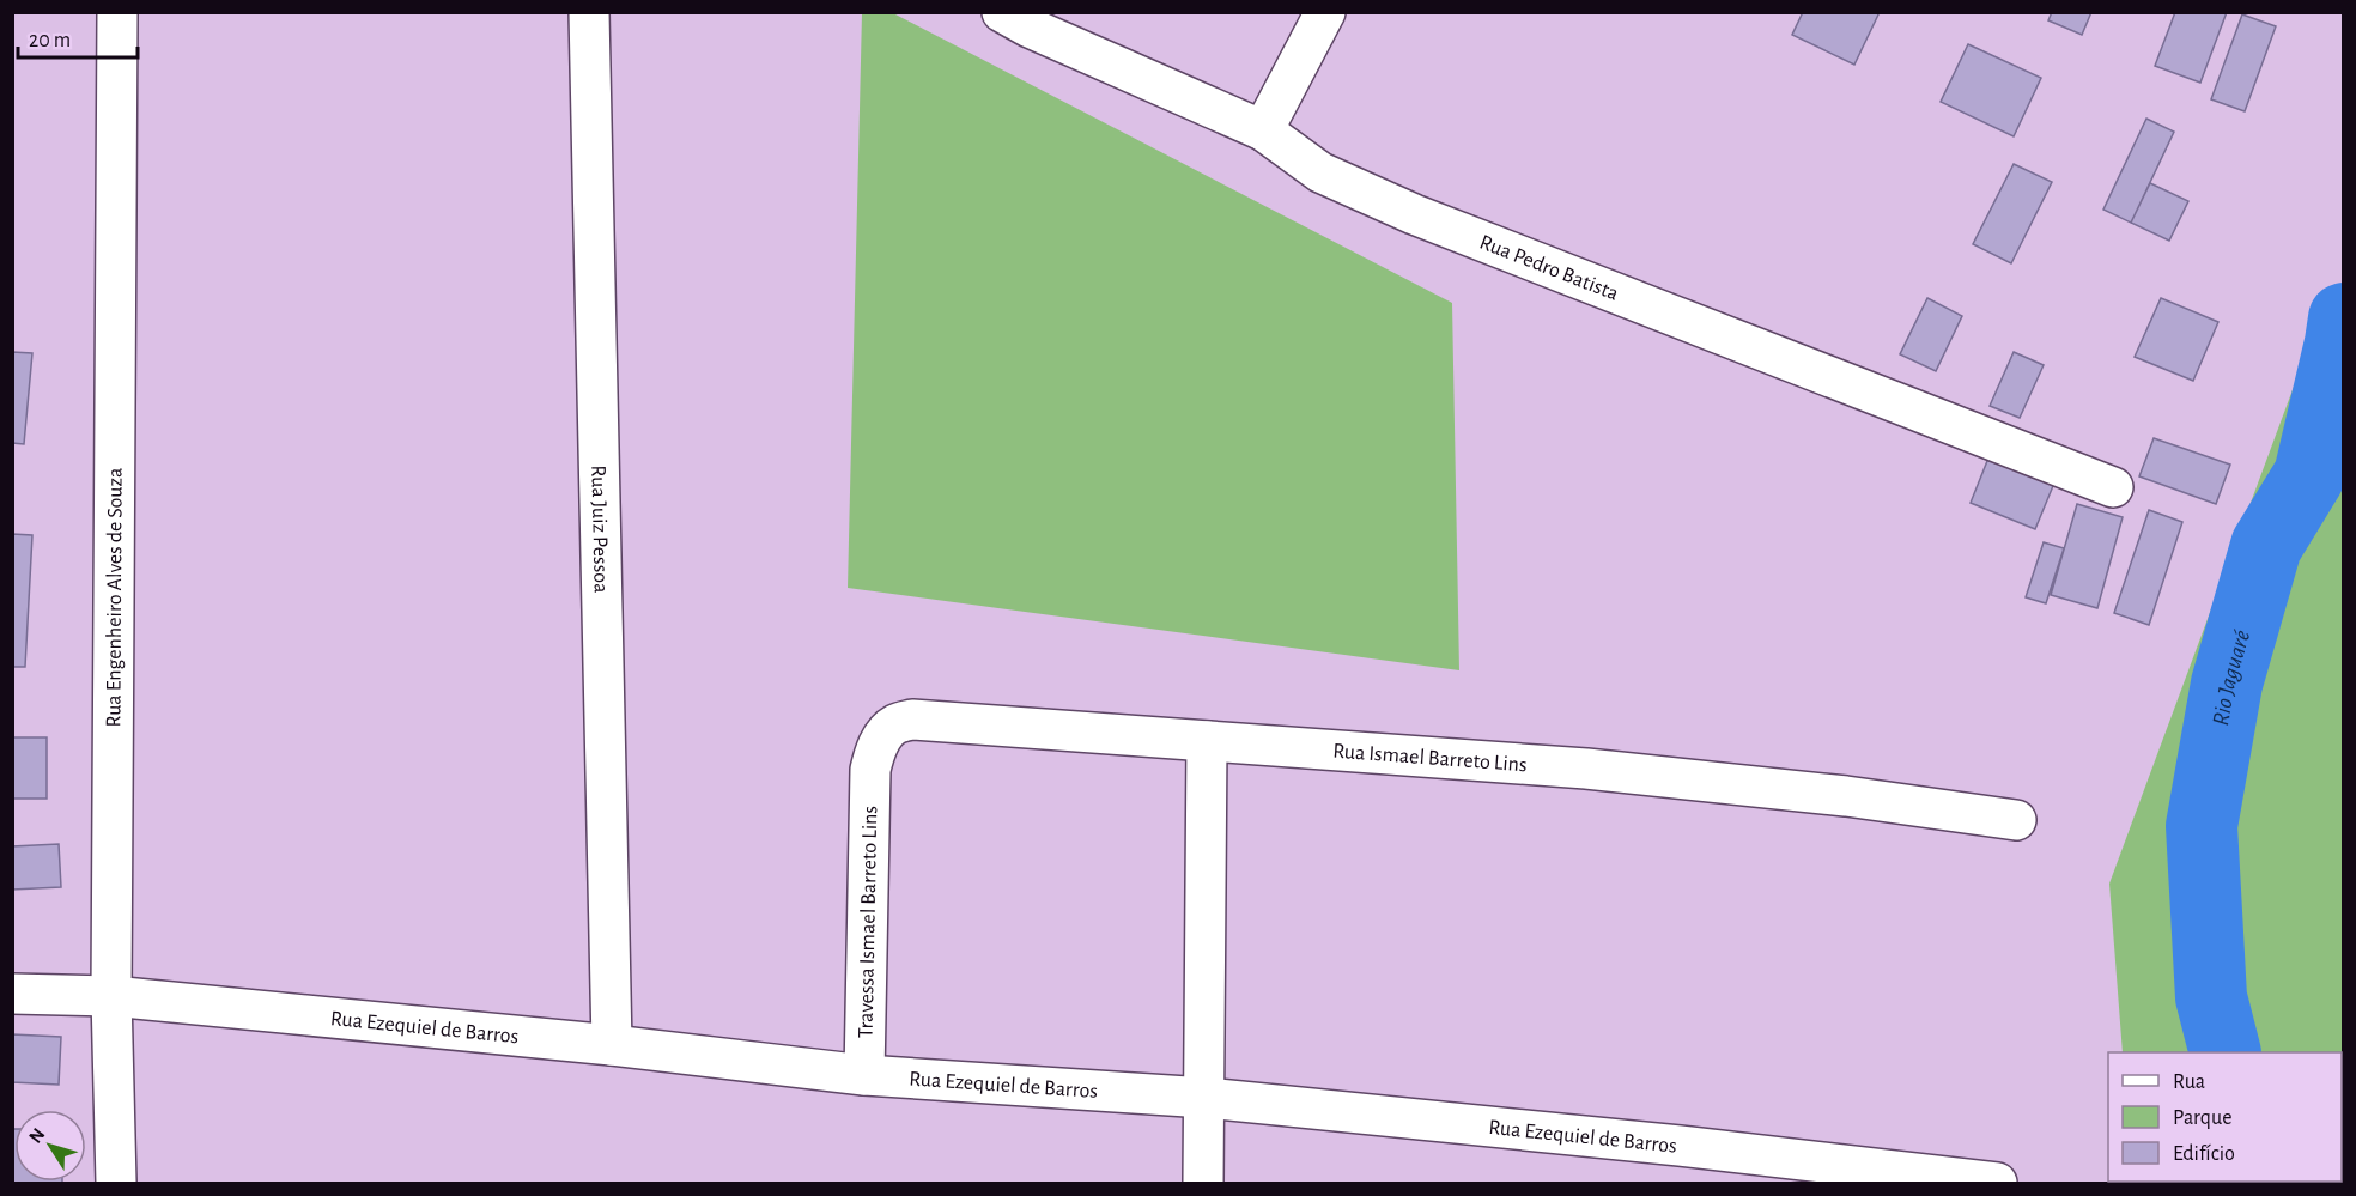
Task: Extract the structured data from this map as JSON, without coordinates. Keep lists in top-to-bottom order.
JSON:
{
  "streets": {
    "street": [
      "Rua Pedro Batista",
      "Rua Juiz Pessoa",
      "Rua Engenheiro Alves de Souza",
      "Rua Ismael Barreto Lins",
      "Travessa Ismael Barreto Lins",
      "Rua Ezequiel de Barros"
    ]
  },
  "crossings": [
    ["Rua Juiz Pessoa", "Rua Ezequiel de Barros"],
    ["Rua Engenheiro Alves de Souza", "Rua Ezequiel de Barros"],
    ["Rua Ismael Barreto Lins", "Travessa Ismael Barreto Lins"],
    ["Travessa Ismael Barreto Lins", "Rua Ezequiel de Barros"]
  ],
  "water": ["Rio Jaguaré"],
  "legend": ["Rua", "Parque", "Edifício"],
  "scale_bar": "20 m",
  "north": "top left"
}
